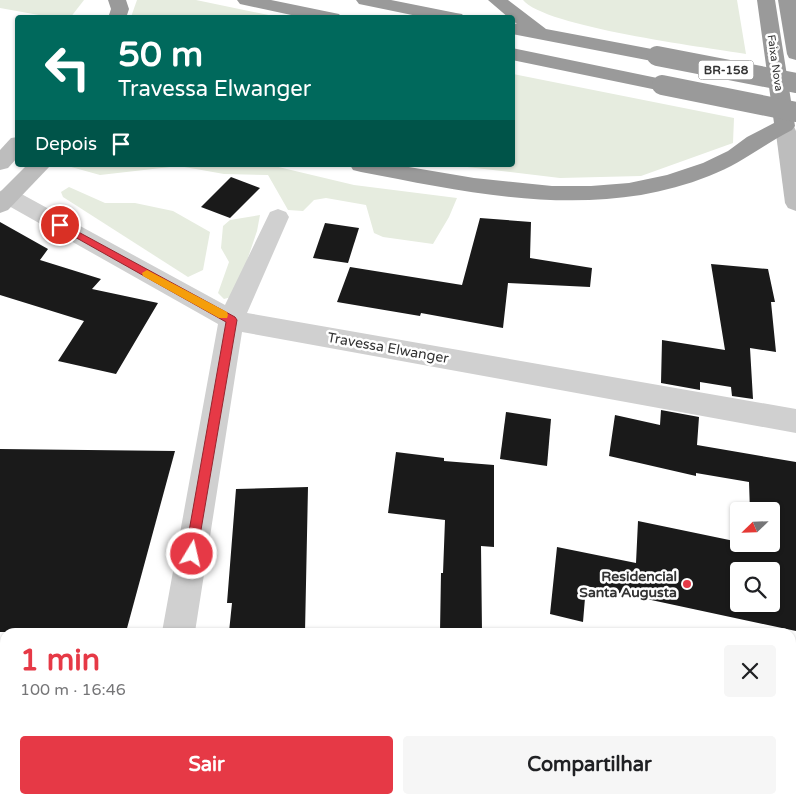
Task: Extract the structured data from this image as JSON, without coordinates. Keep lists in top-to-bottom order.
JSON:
{
  "streets": {
    "highway": ["Faixa Nova", "BR-158"],
    "street": ["Travessa Elwanger"]
  },
  "crossings": [
    ["Faixa Nova", "BR-158"]
  ],
  "places": ["Residencial Santa Augusta"],
  "north": "bottom left",
  "page": {
    "turn": ["50 m", "Travessa Elwanger"],
    "then": "Depois",
    "heading": ["1 min", "100 m · 16:46"],
    "buttons": ["Sair", "Compartilhar"]
  }
}
